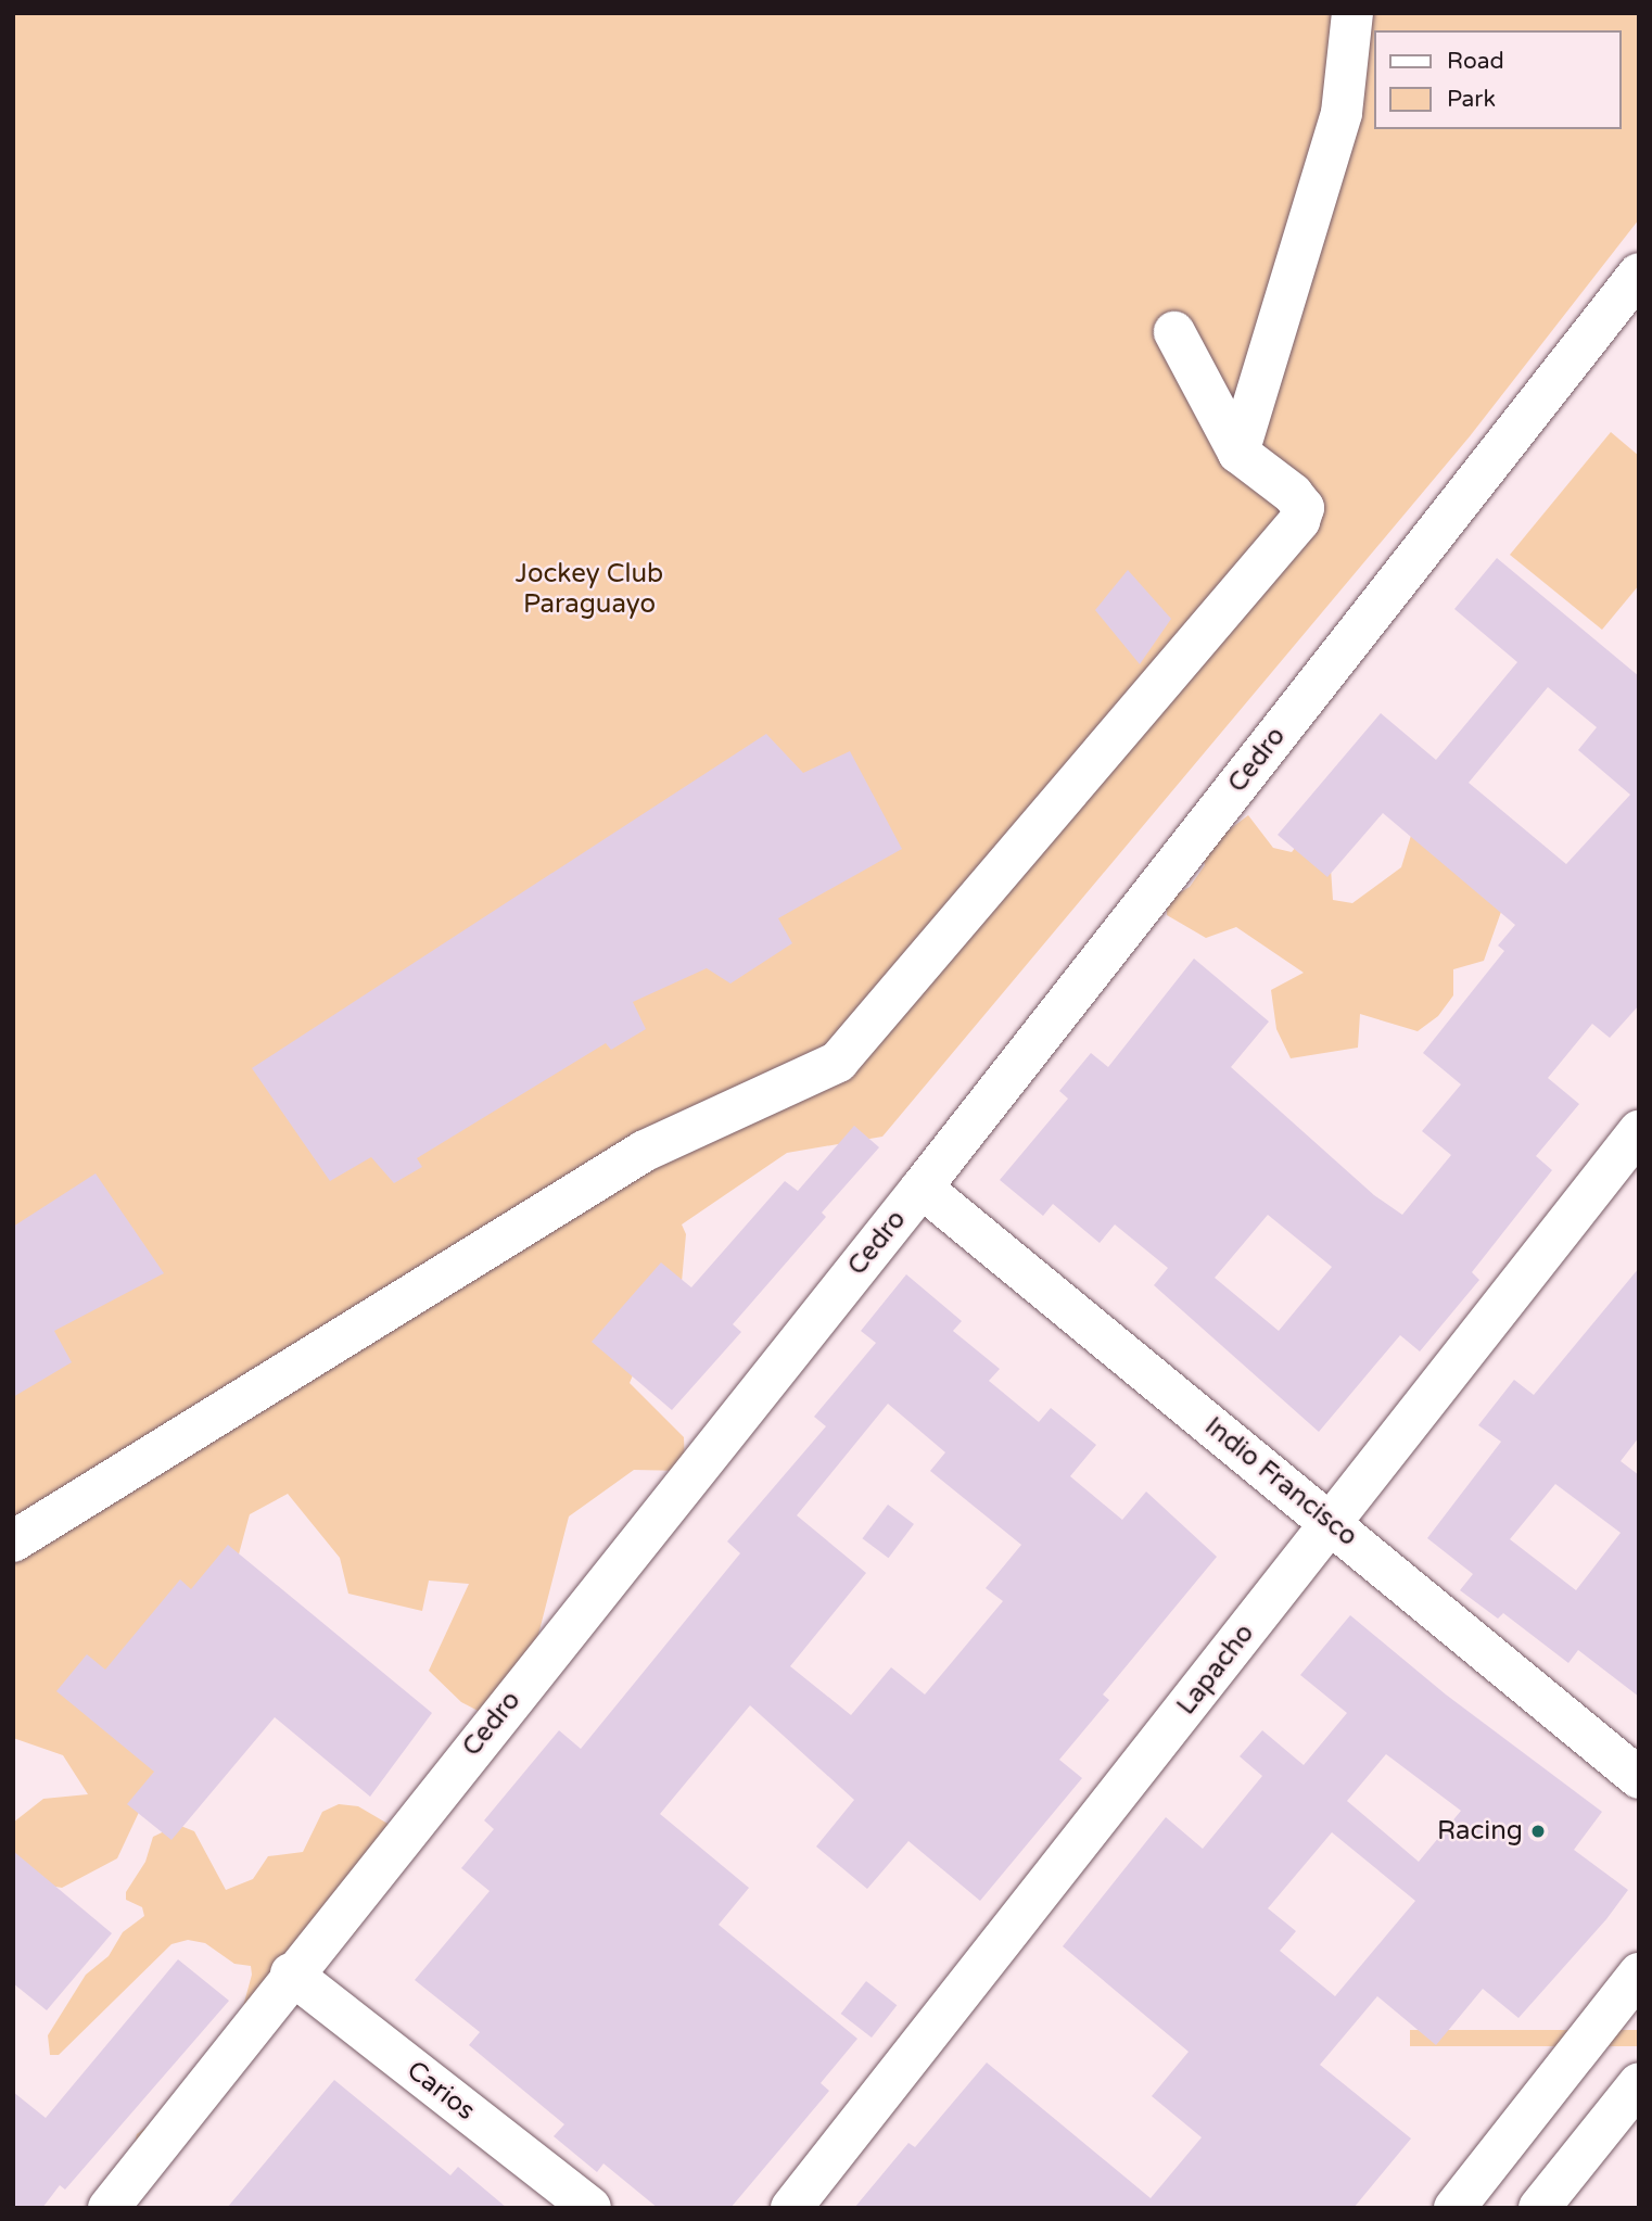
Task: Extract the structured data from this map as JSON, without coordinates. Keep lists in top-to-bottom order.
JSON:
{
  "streets": {
    "main road": [
      "Cedro",
      "Indio Francisco",
      "Lapacho",
      "Carios"
    ]
  },
  "crossings": [
    ["Cedro", "Indio Francisco"],
    ["Cedro", "Carios"],
    ["Indio Francisco", "Lapacho"]
  ],
  "parks": ["Jockey Club Paraguayo"],
  "places": ["Racing"],
  "legend": ["Road", "Park"]
}
